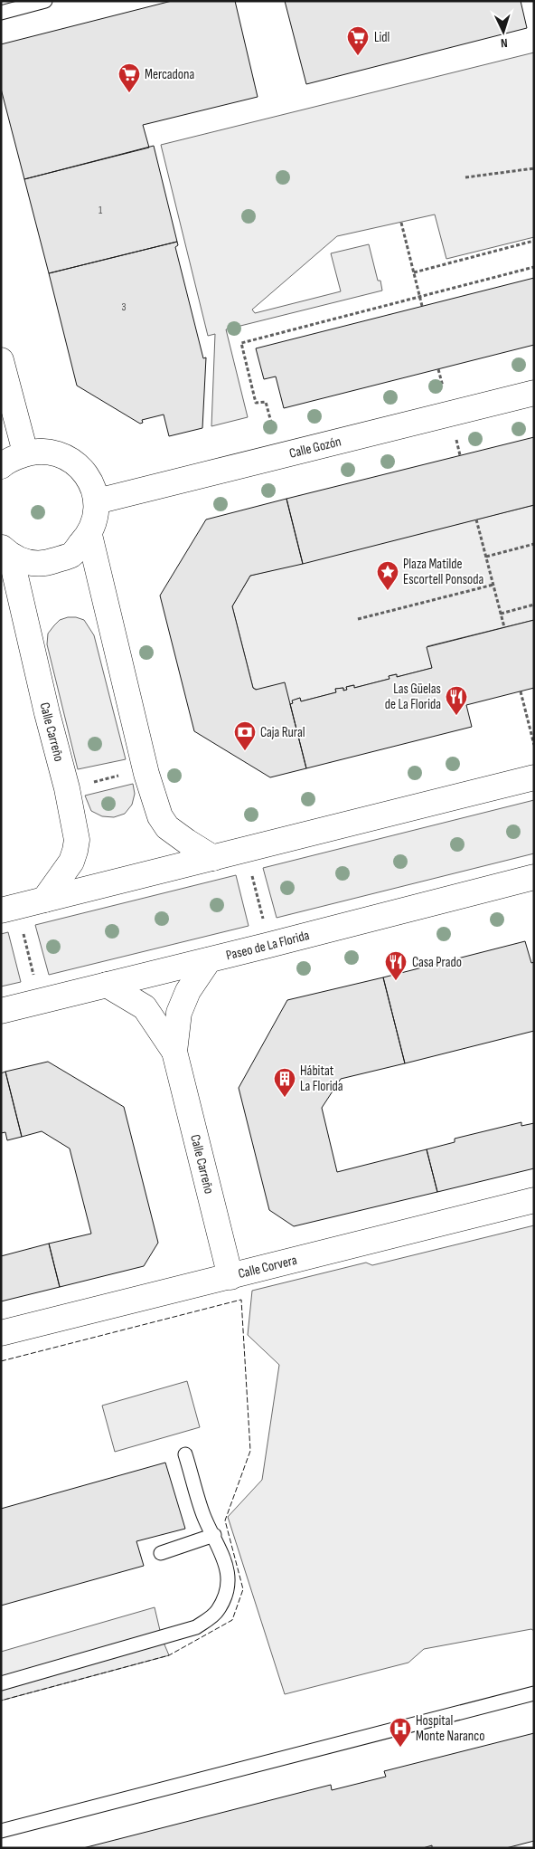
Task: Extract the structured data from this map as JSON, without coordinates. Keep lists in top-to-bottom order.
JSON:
{
  "streets": {
    "street": [
      "Calle Gozón",
      "Calle Carreño",
      "Paseo de La Florida",
      "Calle Corvera"
    ]
  },
  "crossings": [
    ["Calle Carreño", "Calle Corvera"]
  ],
  "places": {
    "supermarket": ["Lidl", "Mercadona"],
    "place": ["Plaza Matilde Escortell Ponsoda"],
    "restaurant": ["Las Güelas de La Florida", "Casa Prado"],
    "bank": ["Caja Rural"],
    "building": ["Hábitat La Florida"],
    "hospital": ["Hospital Monte Naranco"]
  },
  "house_numbers": ["1", "3"],
  "north": "bottom"
}
